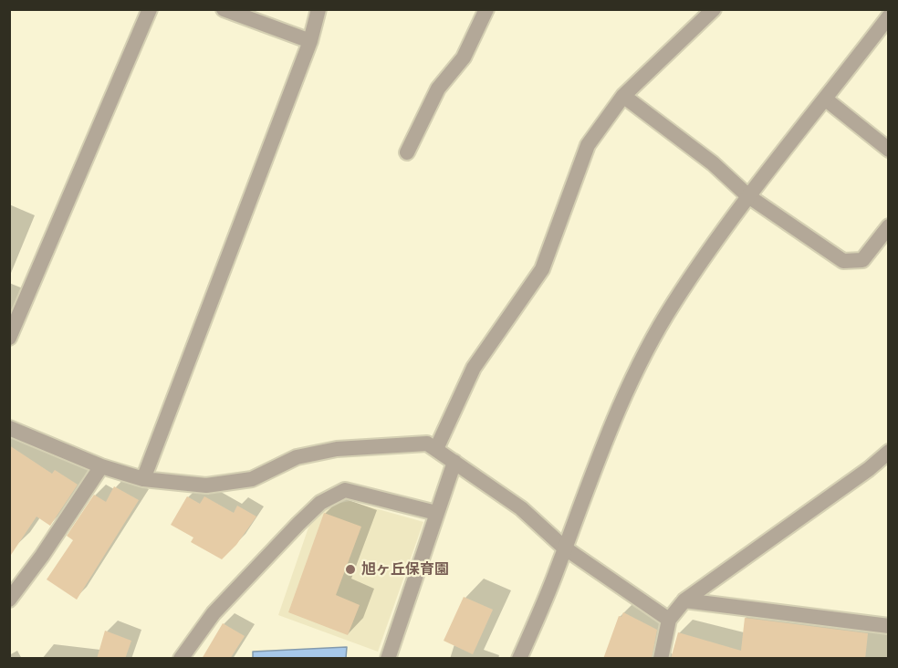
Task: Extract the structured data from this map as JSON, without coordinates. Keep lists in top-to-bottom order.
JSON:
{
  "places": ["旭ヶ丘保育園"]
}
